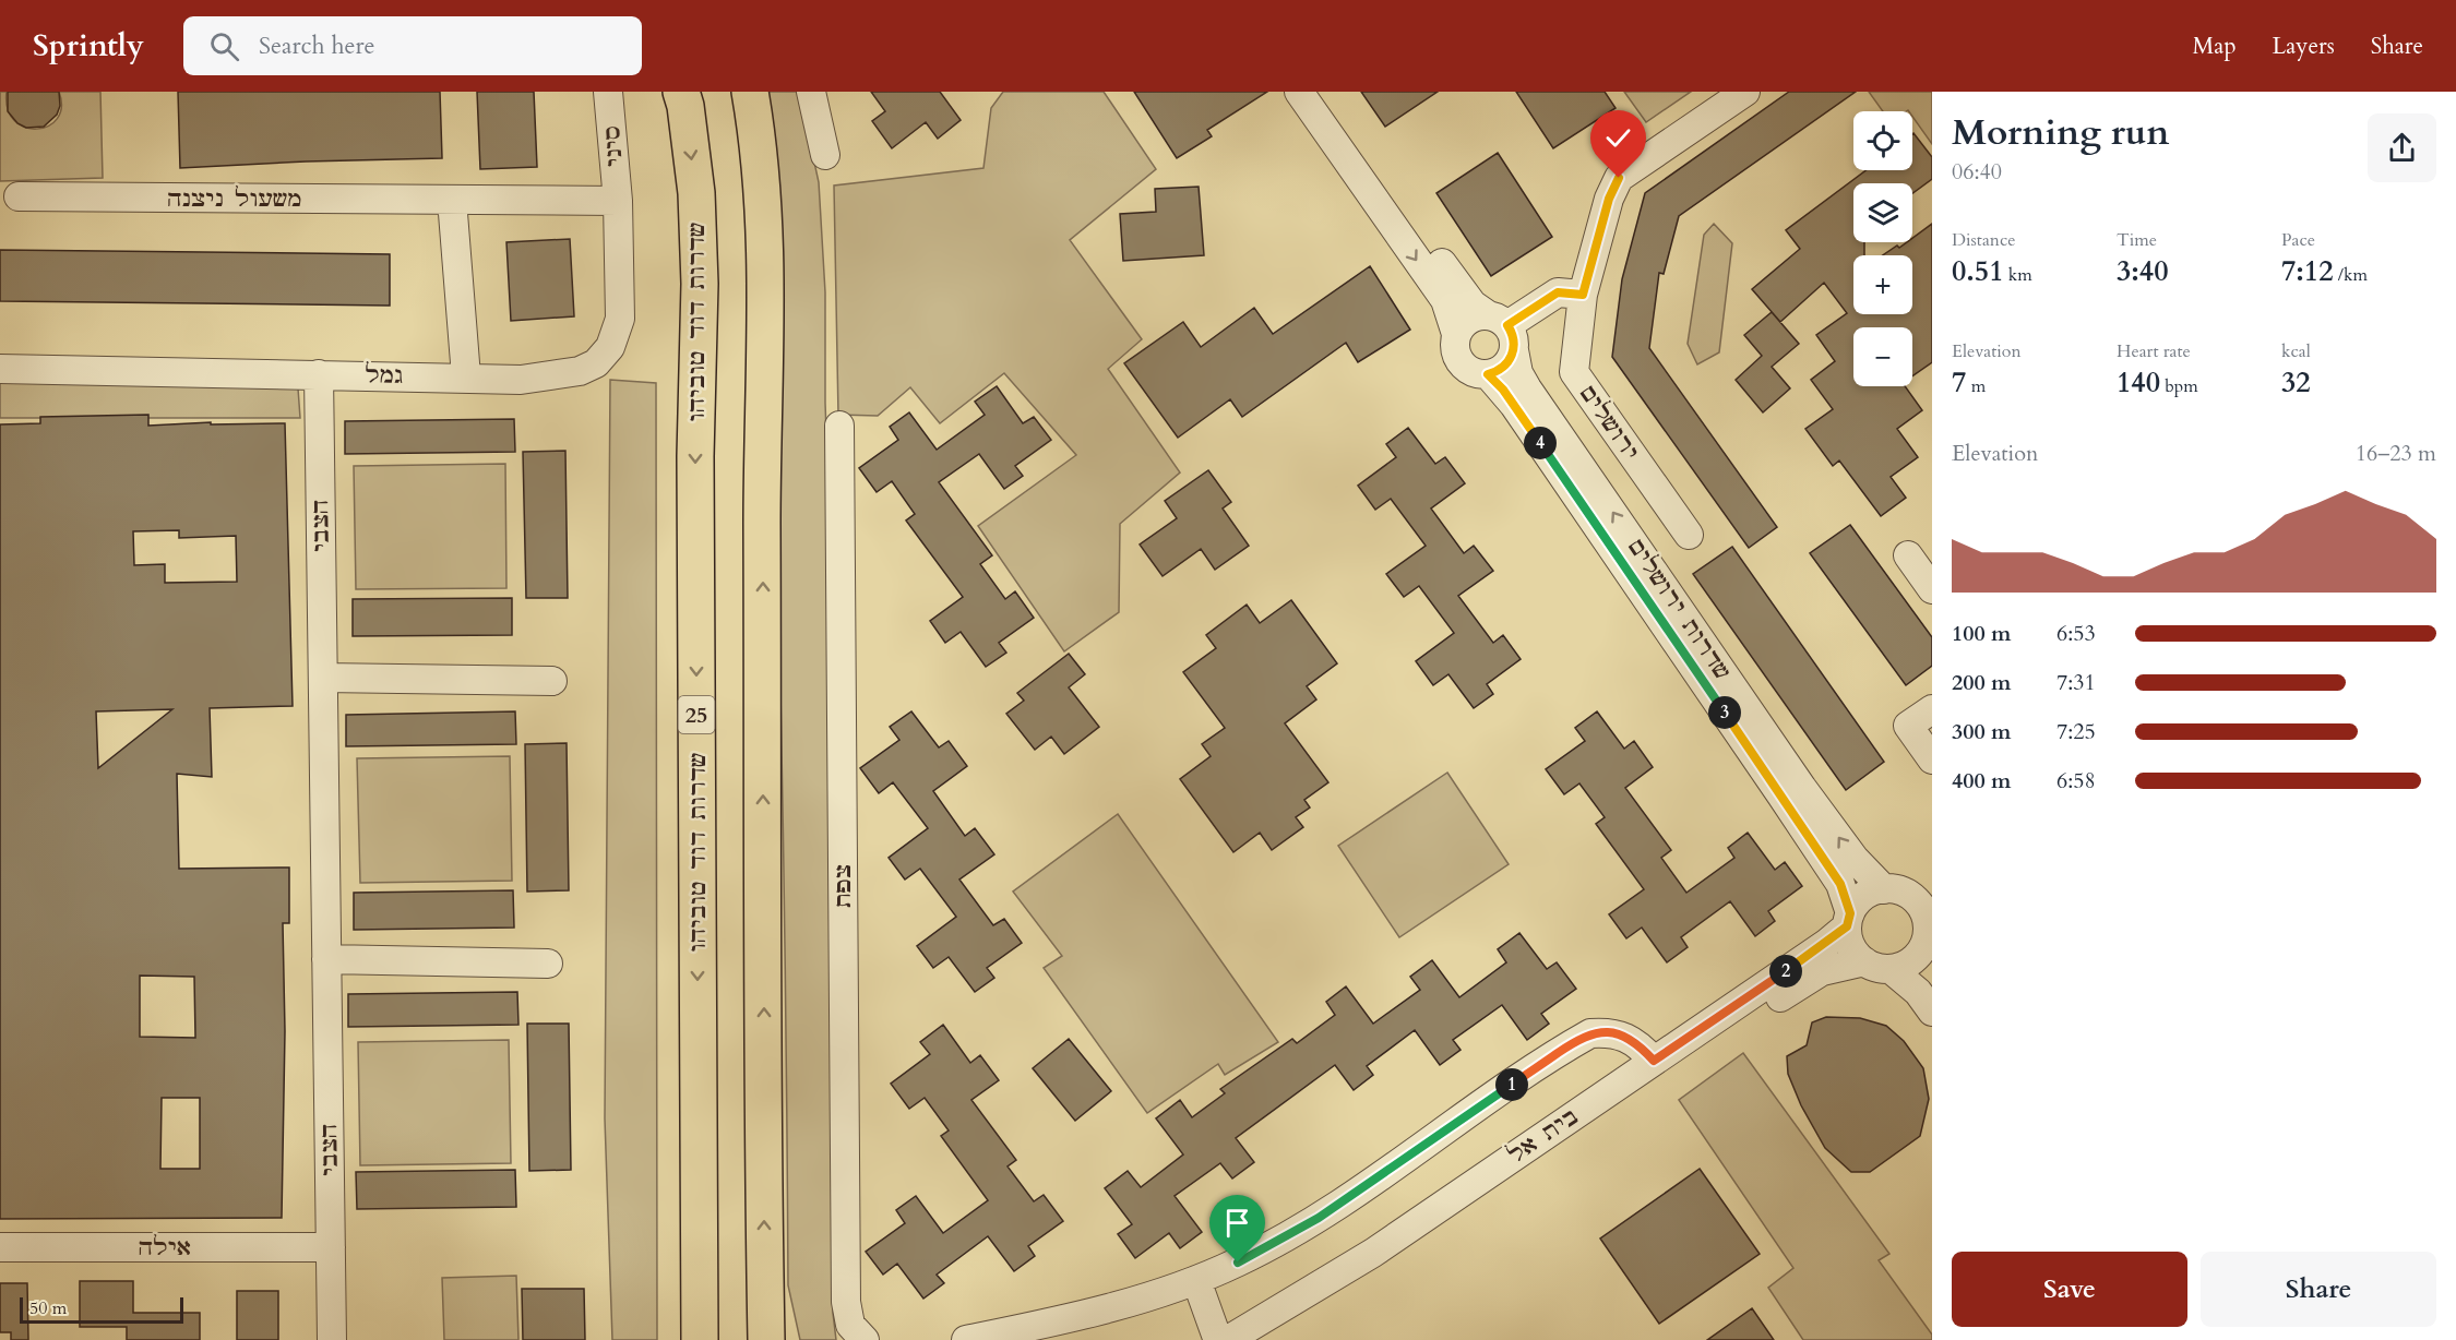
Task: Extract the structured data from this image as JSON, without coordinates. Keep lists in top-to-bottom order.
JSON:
{
  "streets": {
    "highway": ["שדרות דוד טוביהו", "25"],
    "street": [
      "סיני",
      "משעול ניצנה",
      "גמל",
      "ירושלים",
      "הצבי",
      "שדרות ירושלים",
      "צפת",
      "בית אל",
      "אילה"
    ]
  },
  "crossings": [
    ["סיני", "משעול ניצנה"],
    ["סיני", "גמל"],
    ["משעול ניצנה", "גמל"],
    ["גמל", "הצבי"],
    ["הצבי", "אילה"],
    ["שדרות ירושלים", "בית אל"]
  ],
  "scale_bar": "50 m",
  "page": {
    "header": "Sprintly",
    "search": "Search here",
    "nav": ["Map", "Layers", "Share"],
    "heading": ["Morning run", "06:40"],
    "map_buttons": ["+", "−"],
    "stats": [
      ["Distance", "0.51 km"],
      ["Time", "3:40"],
      ["Pace", "7:12 /km"],
      ["Elevation", "7 m"],
      ["Heart rate", "140 bpm"],
      ["kcal", "32"]
    ],
    "chart": ["Elevation", "16–23 m"],
    "pins": [
      "4",
      "3",
      "2",
      "1"
    ],
    "list": [
      {
        "name": "100 m",
        "note": "6:53"
      },
      {
        "name": "200 m",
        "note": "7:31"
      },
      {
        "name": "300 m",
        "note": "7:25"
      },
      {
        "name": "400 m",
        "note": "6:58"
      }
    ],
    "buttons": ["Save", "Share"],
    "scale": "50 m"
  }
}
